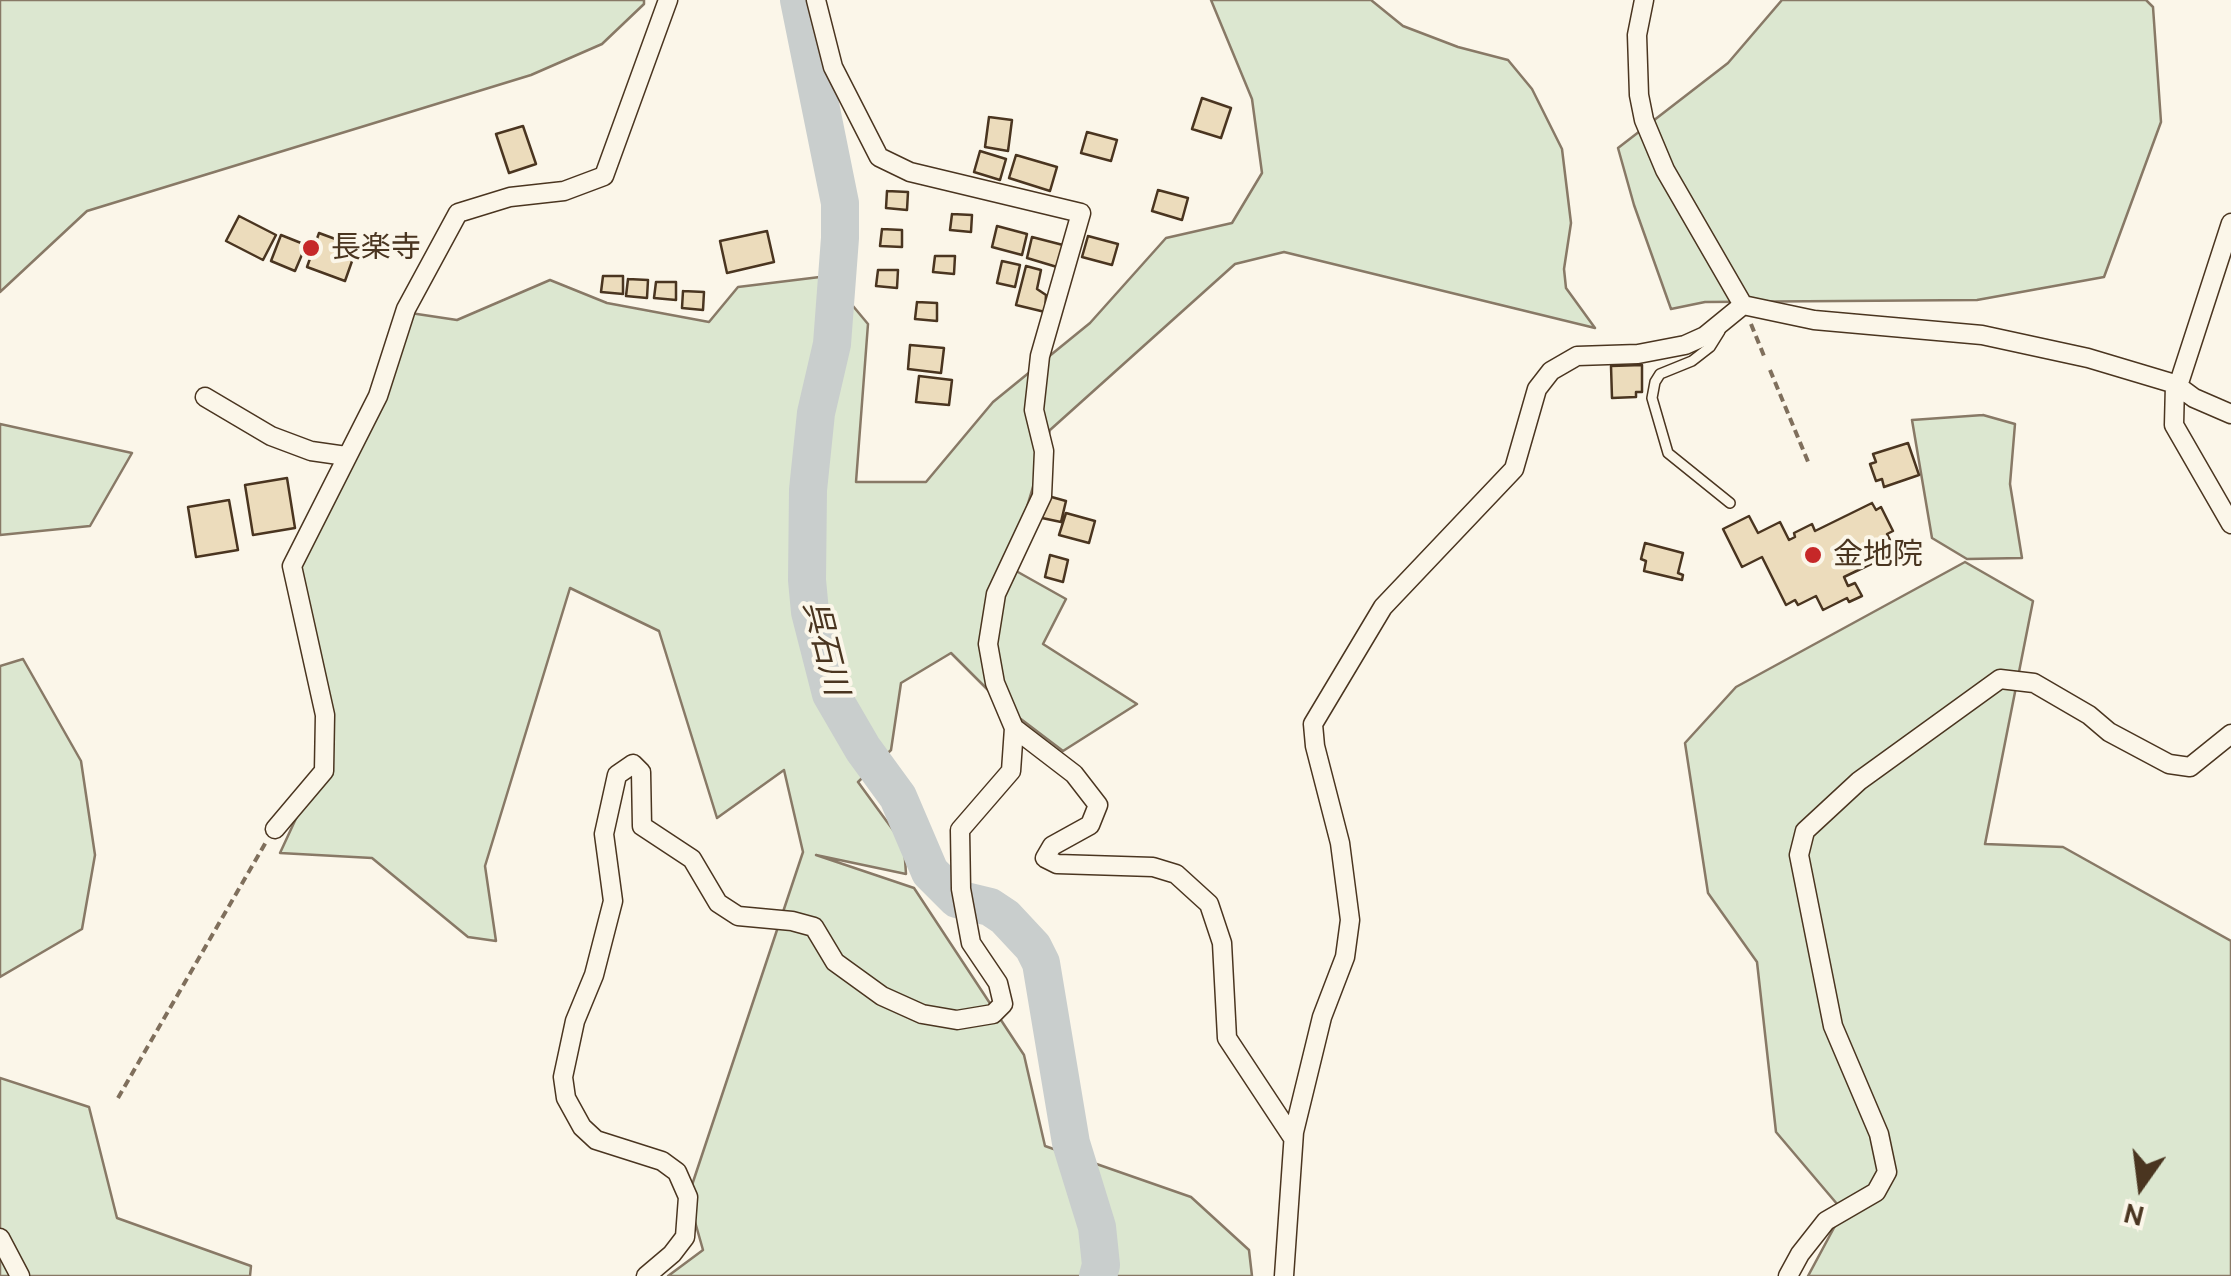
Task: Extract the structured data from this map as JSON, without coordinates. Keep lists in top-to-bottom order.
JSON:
{
  "water": ["呉石川"],
  "places": ["長楽寺", "金地院"],
  "north": "bottom"
}
